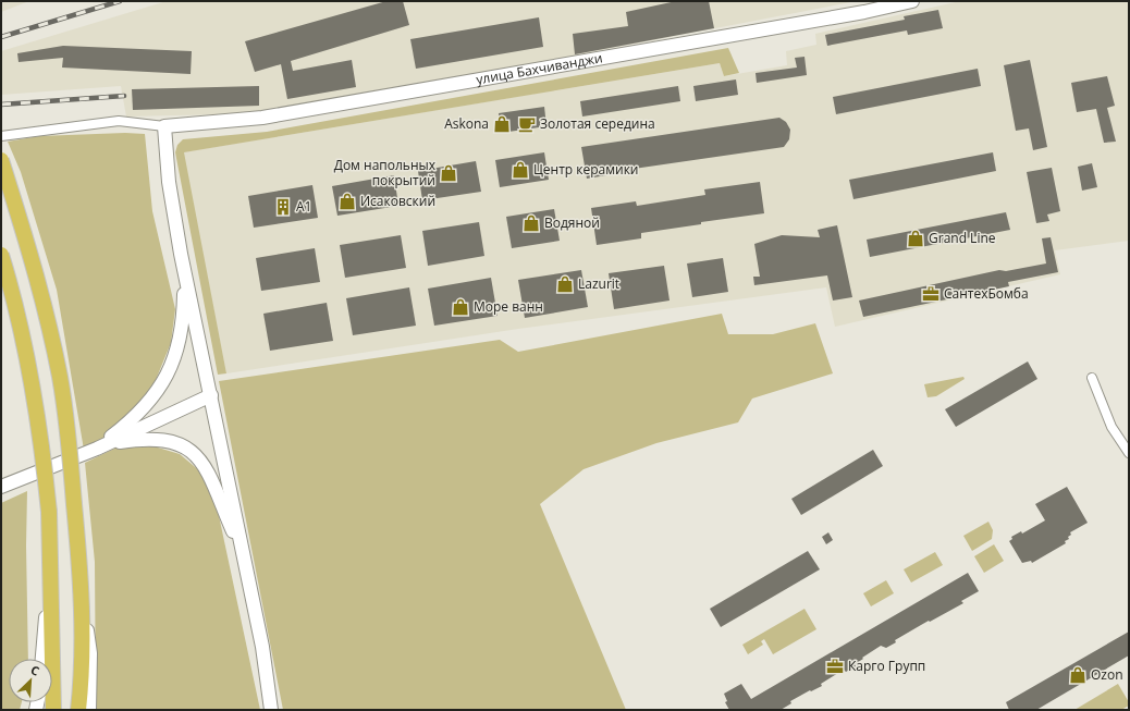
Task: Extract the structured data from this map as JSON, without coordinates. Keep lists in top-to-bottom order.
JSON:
{
  "streets": {
    "main road": ["улица Бахчиванджи"]
  },
  "places": {
    "shop": [
      "Askona",
      "Центр керамики",
      "Дом напольных покрытий",
      "Исаковский",
      "Водяной",
      "Grand Line",
      "Lazurit",
      "Море ванн",
      "Ozon"
    ],
    "cafe": ["Золотая середина"],
    "building": ["A1"],
    "office": ["СантехБомба", "Карго Групп"]
  },
  "north": "top right"
}
